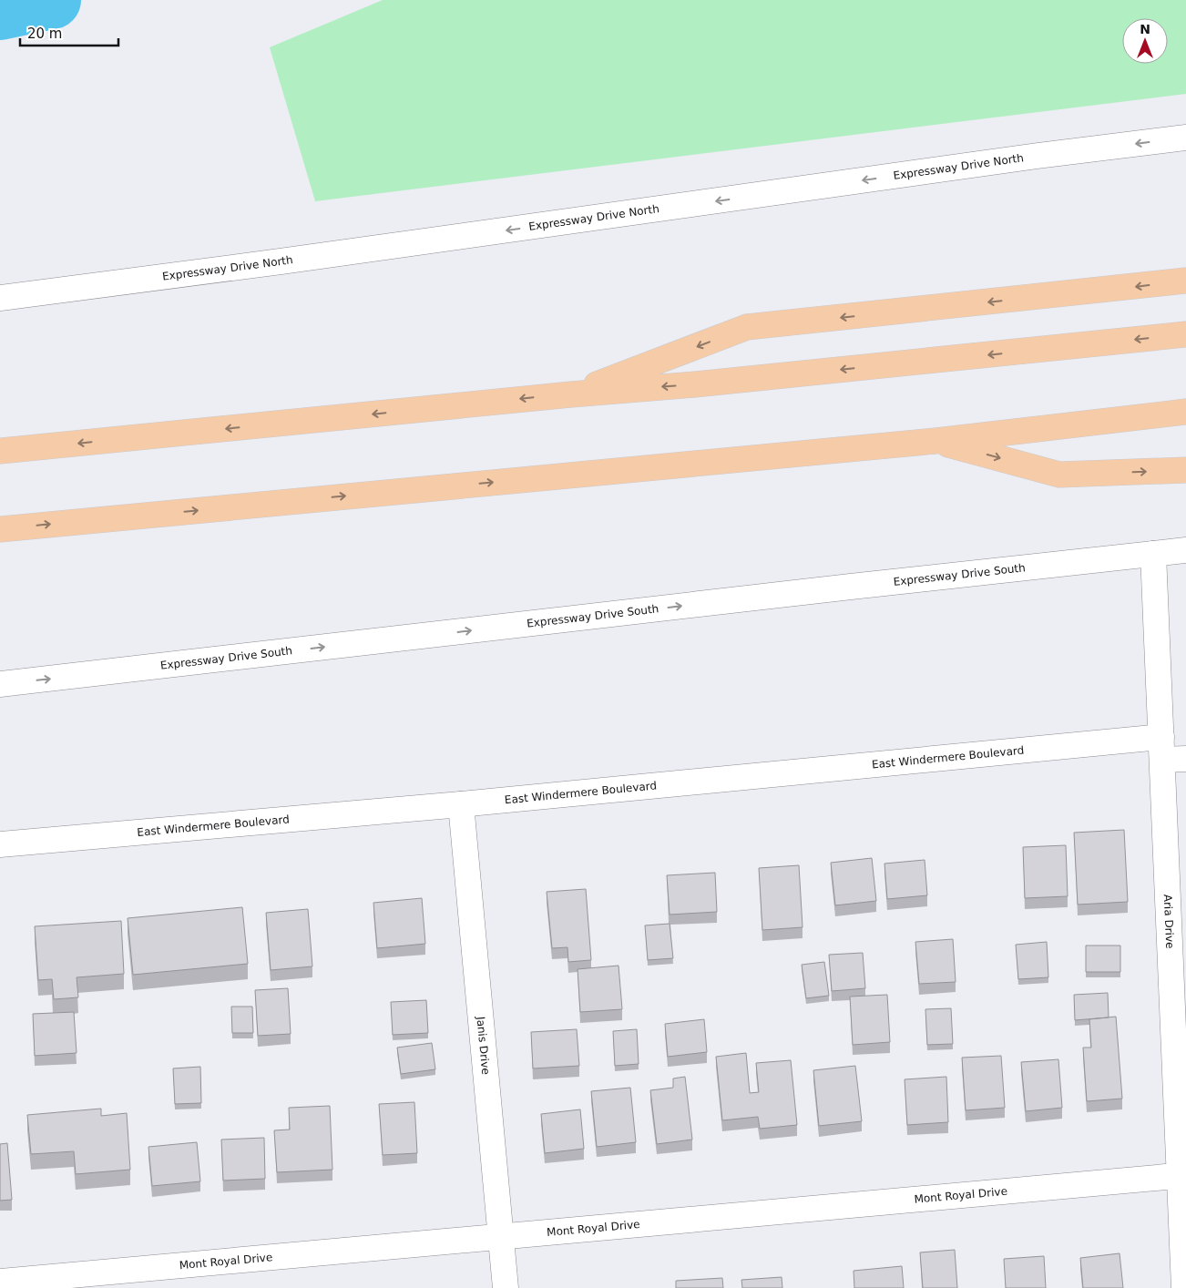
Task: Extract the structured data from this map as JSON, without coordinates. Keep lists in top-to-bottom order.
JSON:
{
  "streets": {
    "street": [
      "Expressway Drive North",
      "Expressway Drive South",
      "East Windermere Boulevard",
      "Aria Drive",
      "Janis Drive",
      "Mont Royal Drive"
    ]
  },
  "crossings": [
    ["Expressway Drive South", "Aria Drive"],
    ["East Windermere Boulevard", "Aria Drive"],
    ["East Windermere Boulevard", "Janis Drive"],
    ["Aria Drive", "Mont Royal Drive"],
    ["Janis Drive", "Mont Royal Drive"]
  ],
  "one_way": ["Expressway Drive North", "Expressway Drive South"],
  "scale_bar": "20 m",
  "north": "top"
}
